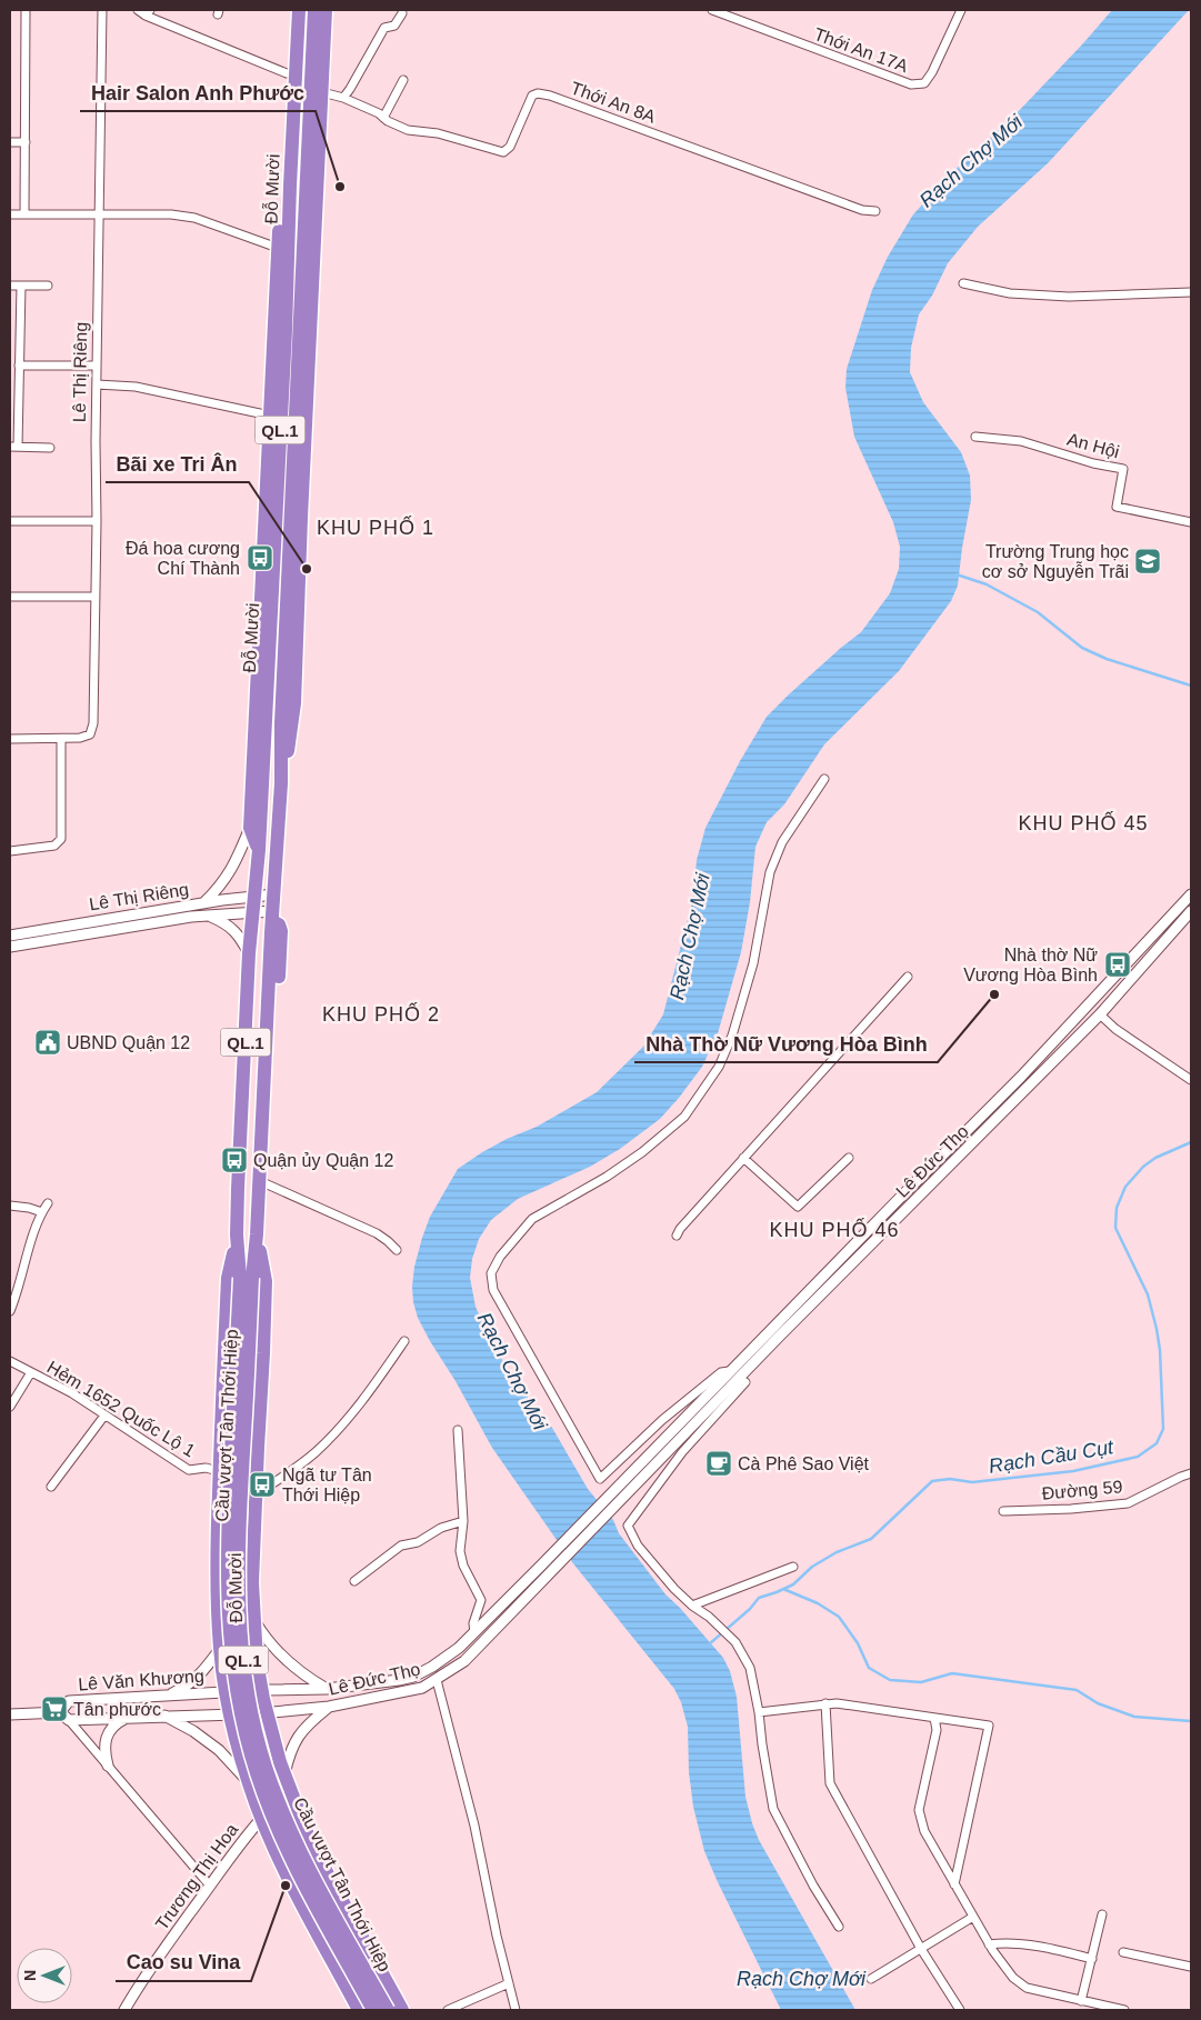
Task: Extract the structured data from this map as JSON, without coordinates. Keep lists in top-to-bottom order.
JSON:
{
  "streets": {
    "highway": ["Đỗ Mười", "QL.1", "Cầu vượt Tân Thới Hiệp"],
    "main road": [
      "Lê Thị Riêng",
      "Lê Đức Thọ",
      "Lê Văn Khương",
      "Trương Thị Hoa"
    ],
    "street": [
      "Thới An 17A",
      "Thới An 8A",
      "An Hội",
      "Hẻm 1652 Quốc Lộ 1",
      "Đường 59"
    ]
  },
  "crossings": [
    ["Thới An 8A", "Đỗ Mười"],
    ["Đỗ Mười", "Lê Thị Riêng"],
    ["Đỗ Mười", "QL.1"],
    ["Đỗ Mười", "Lê Đức Thọ"],
    ["Đỗ Mười", "Hẻm 1652 Quốc Lộ 1"],
    ["Đỗ Mười", "Cầu vượt Tân Thới Hiệp"],
    ["Đỗ Mười", "Lê Văn Khương"],
    ["Đỗ Mười", "Trương Thị Hoa"],
    ["Lê Đức Thọ", "Lê Văn Khương"]
  ],
  "districts": [
    "KHU PHỐ 1",
    "KHU PHỐ 45",
    "KHU PHỐ 2",
    "KHU PHỐ 46"
  ],
  "water": ["Rạch Chợ Mới", "Rạch Cầu Cụt"],
  "places": {
    "other": [
      "Hair Salon Anh Phước",
      "Bãi xe Tri Ân",
      "Nhà Thờ Nữ Vương Hòa Bình",
      "Cao su Vina"
    ],
    "bus stop": [
      "Đá hoa cương Chí Thành",
      "Nhà thờ Nữ Vương Hòa Bình",
      "Quận ủy Quận 12",
      "Ngã tư Tân Thới Hiệp"
    ],
    "school or university": ["Trường Trung học cơ sở Nguyễn Trãi"],
    "public building": ["UBND Quận 12"],
    "cafe": ["Cà Phê Sao Việt"],
    "supermarket": ["Tân phước"]
  },
  "north": "left"
}
